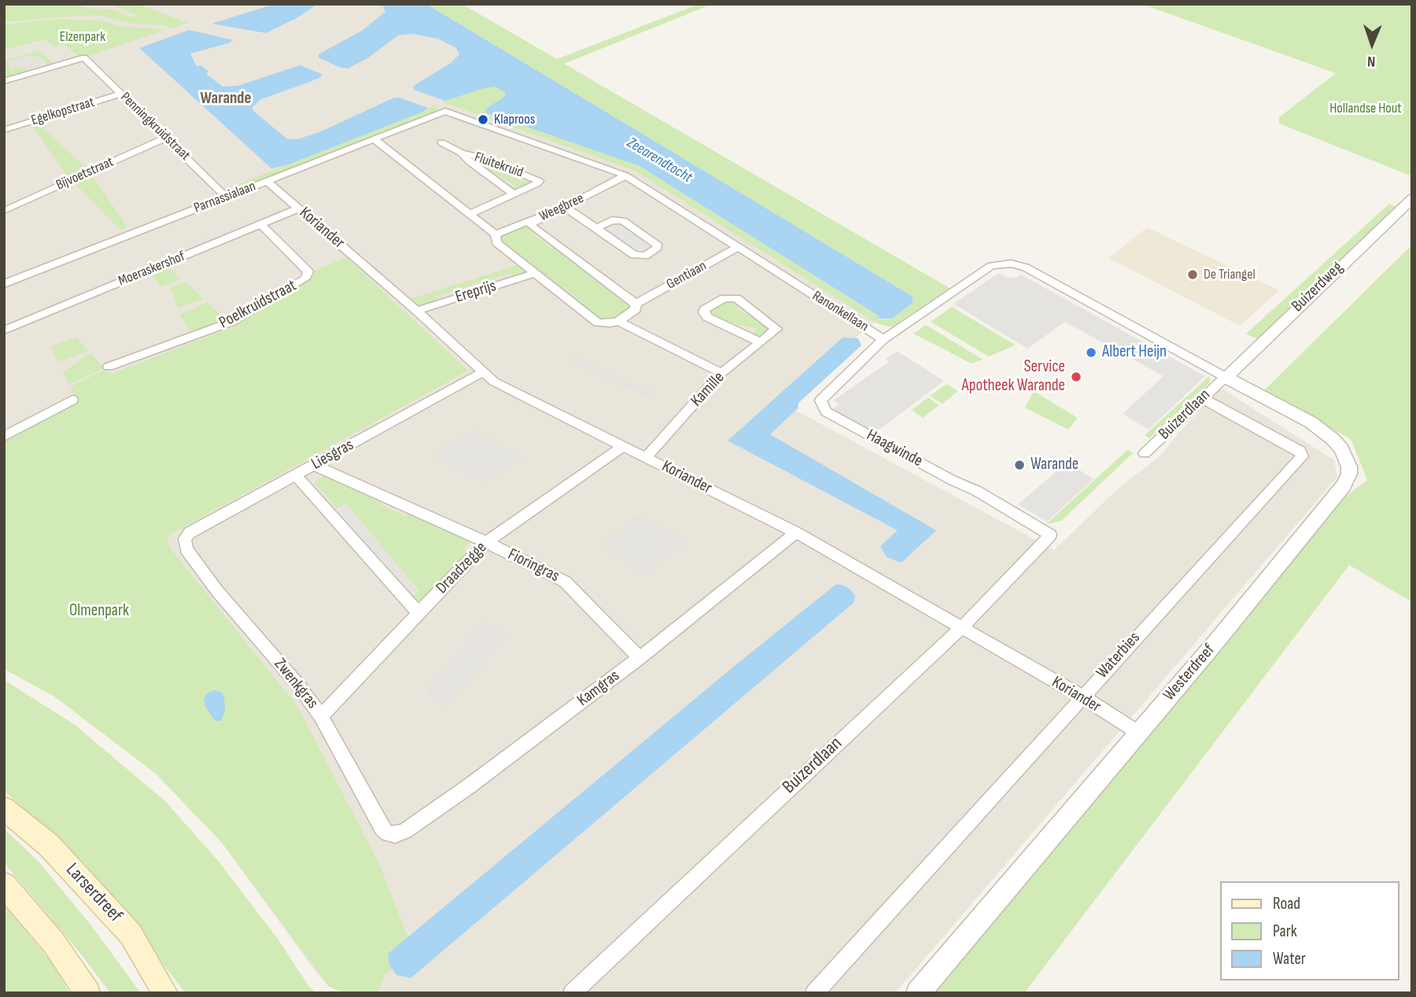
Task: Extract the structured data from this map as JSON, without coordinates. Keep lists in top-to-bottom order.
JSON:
{
  "streets": {
    "main road": ["Larserdreef"],
    "street": [
      "Egelkopstraat",
      "Penningkruidstraat",
      "Fluitekruid",
      "Bijvoetstraat",
      "Parnassialaan",
      "Weegbree",
      "Koriander",
      "Moeraskershof",
      "Gentiaan",
      "Buizerdweg",
      "Ereprijs",
      "Poelkruidstraat",
      "Ranonkellaan",
      "Kamille",
      "Buizerdlaan",
      "Haagwinde",
      "Liesgras",
      "Fioringras",
      "Draadzegge",
      "Waterbies",
      "Westerdreef",
      "Zwenkgras",
      "Kamgras"
    ]
  },
  "crossings": [
    ["Egelkopstraat", "Penningkruidstraat"],
    ["Penningkruidstraat", "Bijvoetstraat"],
    ["Penningkruidstraat", "Parnassialaan"],
    ["Parnassialaan", "Koriander"],
    ["Parnassialaan", "Ranonkellaan"],
    ["Weegbree", "Ranonkellaan"],
    ["Koriander", "Moeraskershof"],
    ["Koriander", "Ereprijs"],
    ["Koriander", "Kamille"],
    ["Koriander", "Buizerdlaan"],
    ["Koriander", "Liesgras"],
    ["Koriander", "Draadzegge"],
    ["Koriander", "Waterbies"],
    ["Koriander", "Westerdreef"],
    ["Koriander", "Kamgras"],
    ["Moeraskershof", "Poelkruidstraat"],
    ["Gentiaan", "Ranonkellaan"],
    ["Buizerdweg", "Ranonkellaan"],
    ["Buizerdweg", "Buizerdlaan"],
    ["Buizerdweg", "Westerdreef"],
    ["Ranonkellaan", "Buizerdlaan"],
    ["Ranonkellaan", "Haagwinde"],
    ["Ranonkellaan", "Westerdreef"],
    ["Buizerdlaan", "Haagwinde"],
    ["Buizerdlaan", "Waterbies"],
    ["Buizerdlaan", "Westerdreef"],
    ["Liesgras", "Fioringras"],
    ["Liesgras", "Zwenkgras"],
    ["Fioringras", "Draadzegge"],
    ["Fioringras", "Kamgras"],
    ["Draadzegge", "Zwenkgras"],
    ["Zwenkgras", "Kamgras"]
  ],
  "districts": ["Warande"],
  "water": ["Zeearendtocht"],
  "parks": ["Elzenpark", "Hollandse Hout", "Olmenpark"],
  "places": [
    "Klaproos",
    "De Triangel",
    "Albert Heijn",
    "Service Apotheek Warande",
    "Warande"
  ],
  "legend": ["Road", "Park", "Water"],
  "north": "bottom"
}
